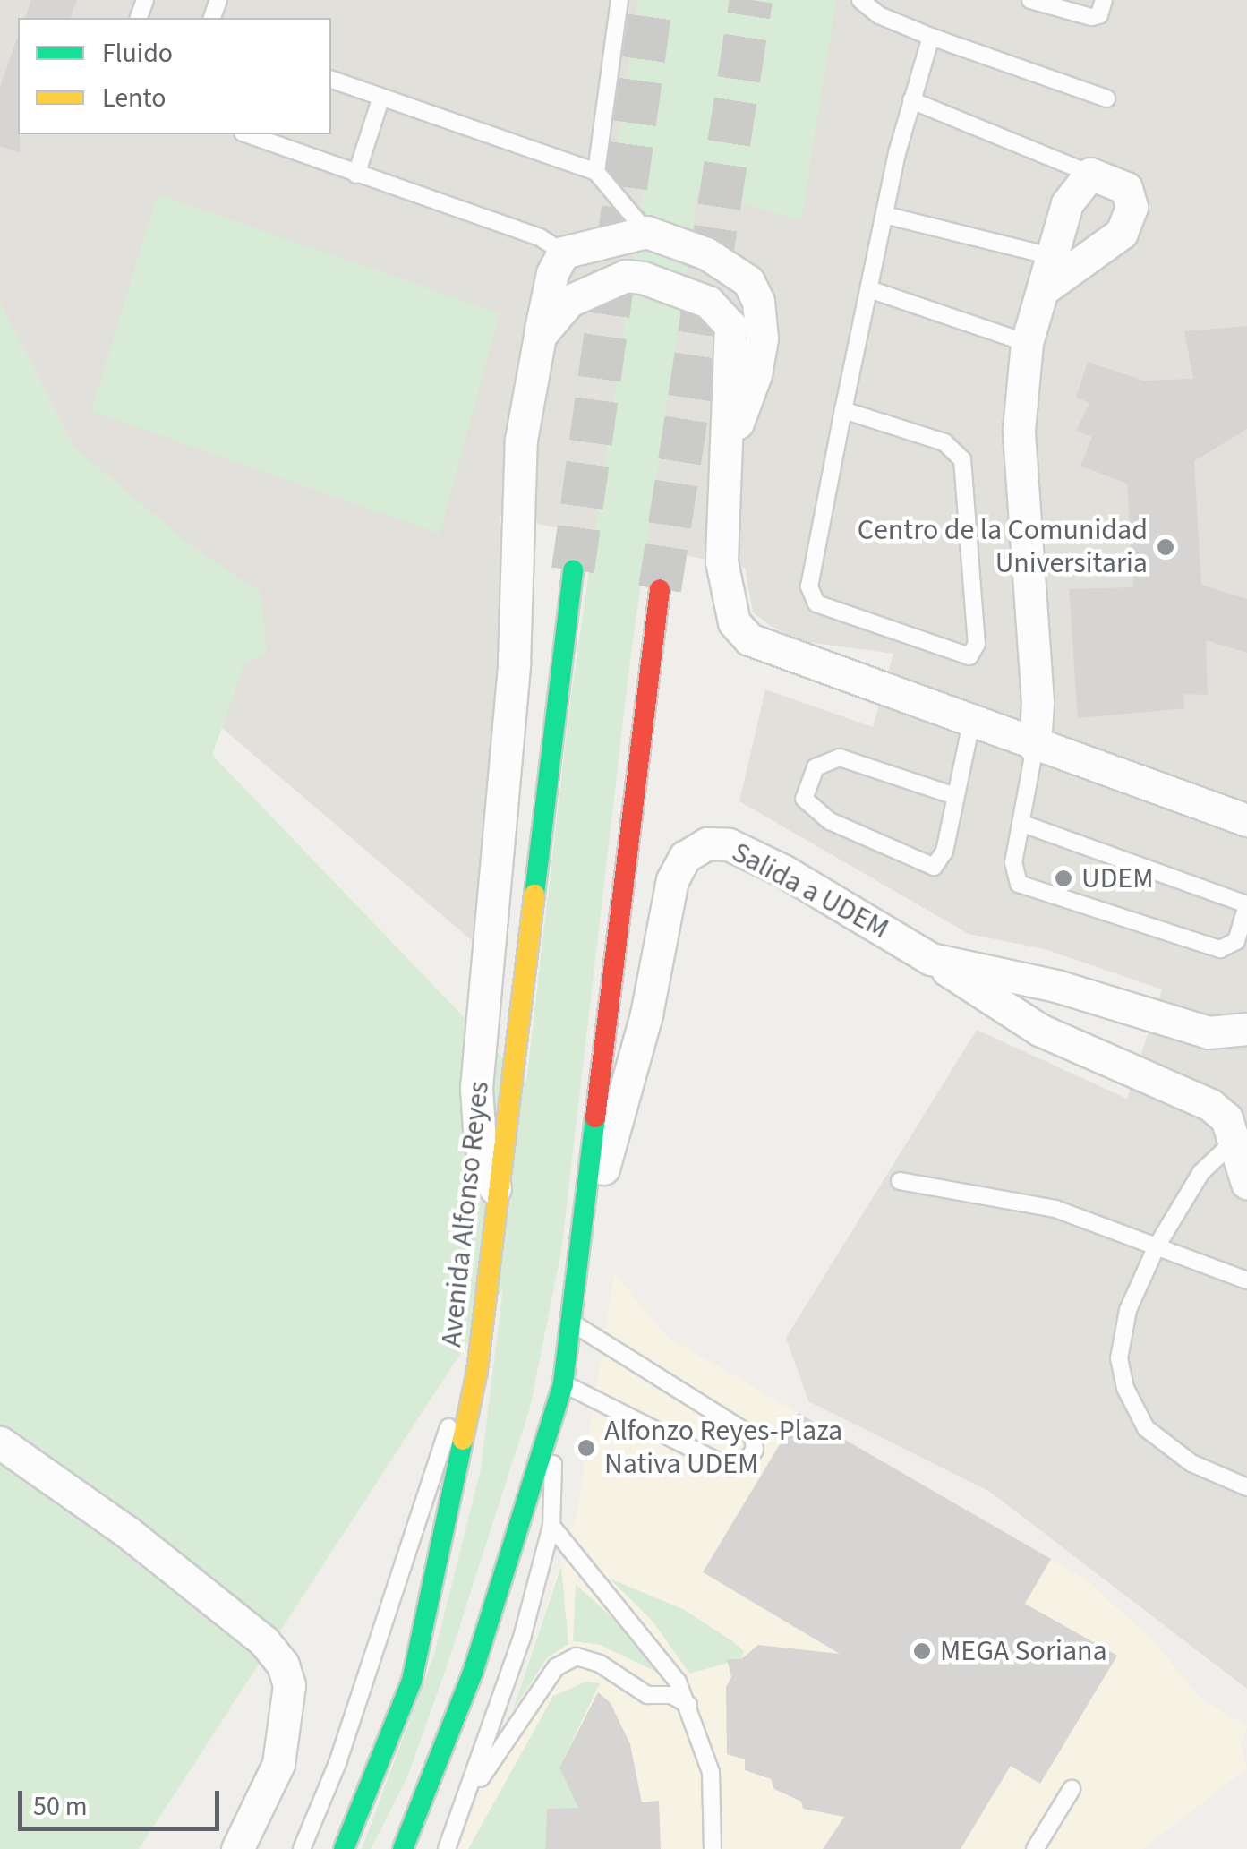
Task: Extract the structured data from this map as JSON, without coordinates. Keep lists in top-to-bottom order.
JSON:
{
  "streets": {
    "main road": ["Avenida Alfonso Reyes"],
    "street": ["Salida a UDEM"]
  },
  "places": [
    "Centro de la Comunidad Universitaria",
    "UDEM",
    "Alfonzo Reyes-Plaza Nativa UDEM",
    "MEGA Soriana"
  ],
  "legend": ["Fluido", "Lento"],
  "scale_bar": "50 m"
}
